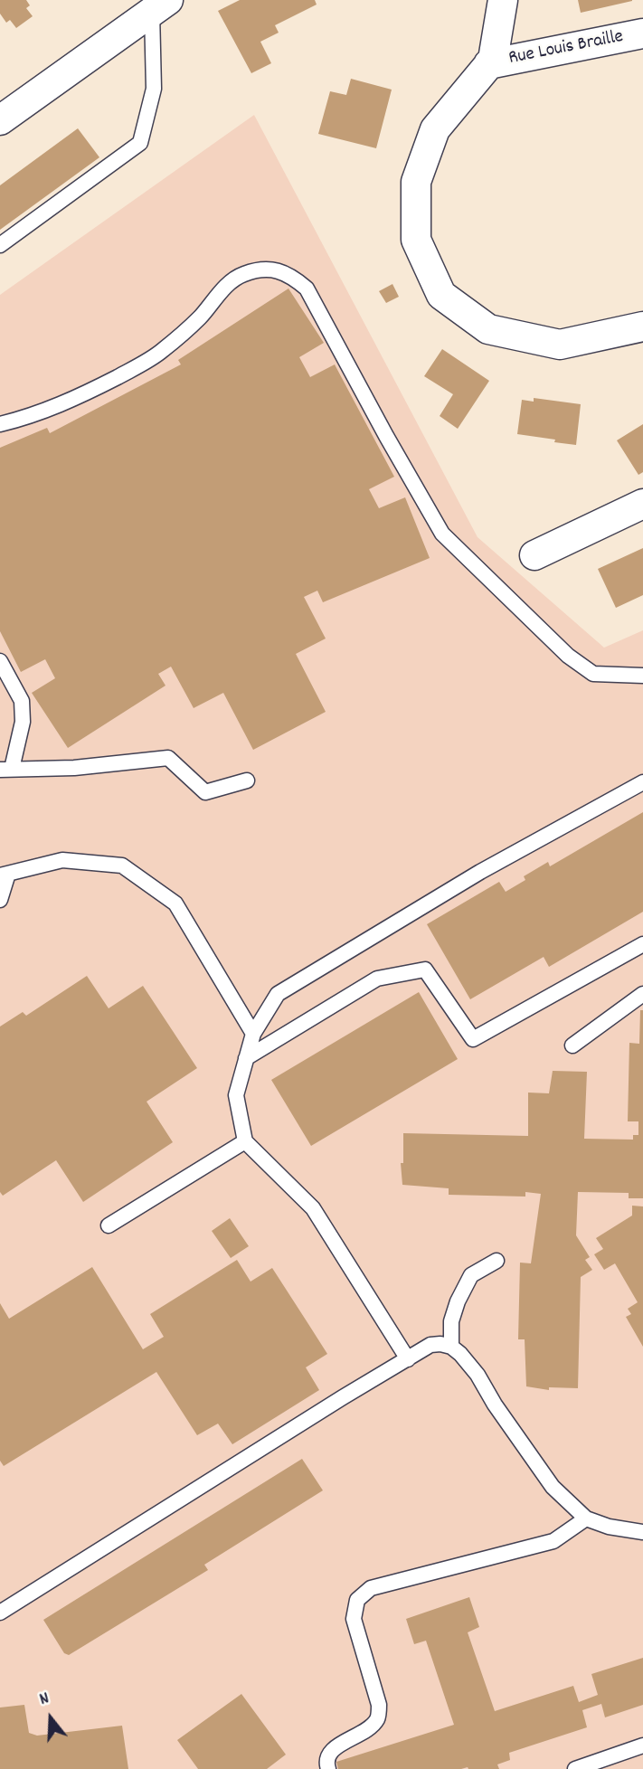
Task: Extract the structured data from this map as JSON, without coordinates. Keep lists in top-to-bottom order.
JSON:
{
  "streets": {
    "street": ["Rue Louis Braille"]
  },
  "north": "top"
}
